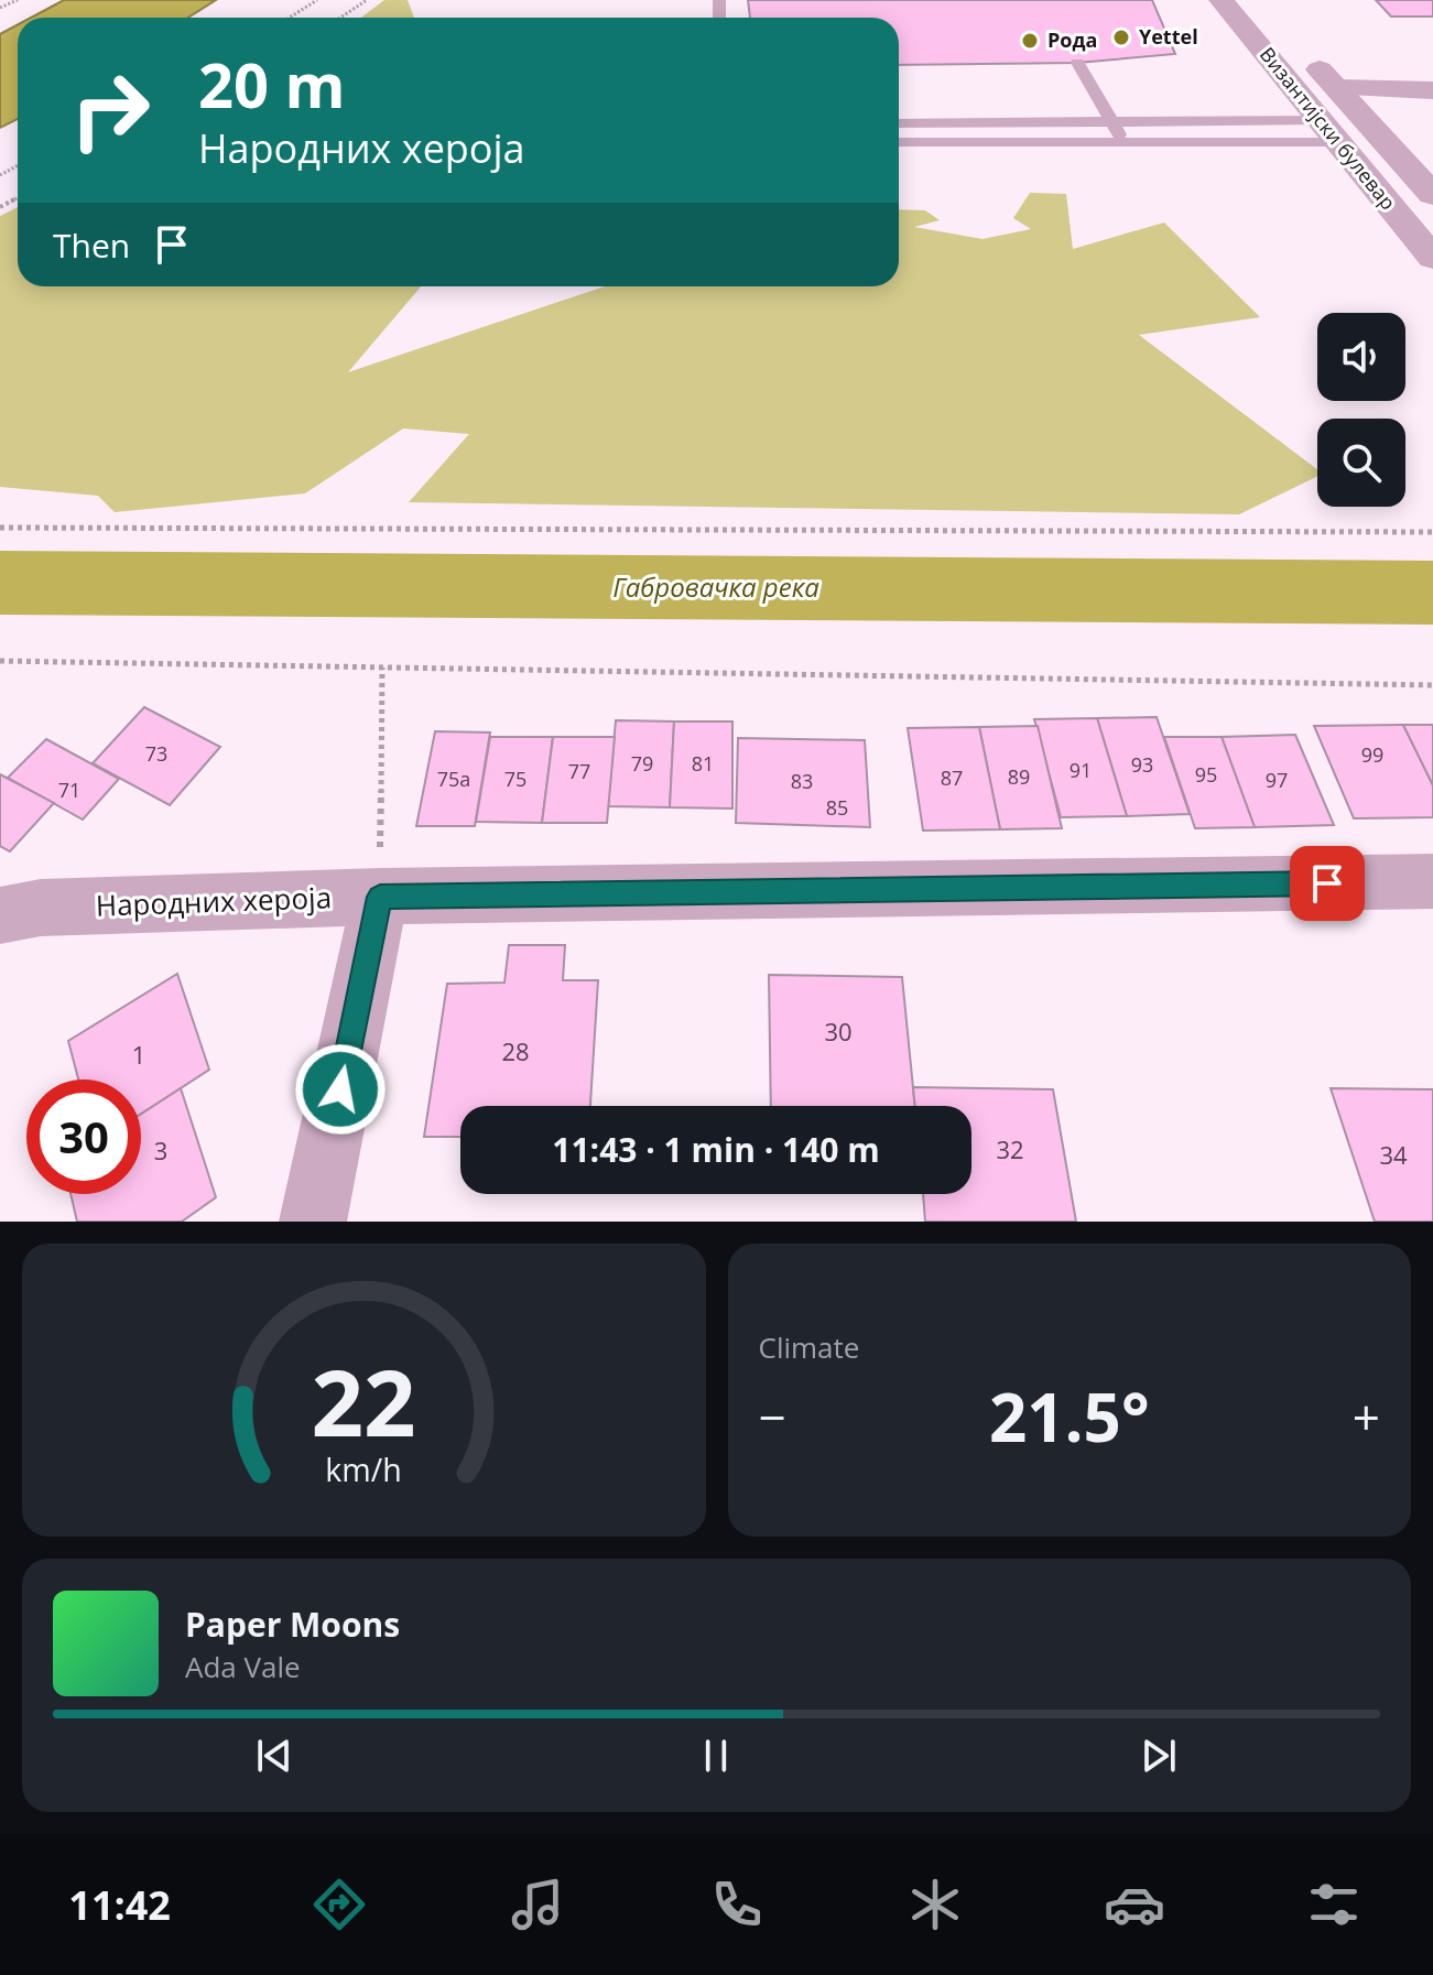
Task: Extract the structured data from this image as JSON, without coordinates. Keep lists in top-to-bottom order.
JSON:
{
  "streets": {
    "street": ["Византијски булевар", "Народних хероја"]
  },
  "water": ["Габровачка река"],
  "places": ["Yettel", "Рода"],
  "house_numbers": [
    "73",
    "99",
    "79",
    "81",
    "93",
    "91",
    "77",
    "95",
    "89",
    "87",
    "75a",
    "75",
    "97",
    "83",
    "71",
    "85",
    "30",
    "28",
    "1",
    "32",
    "3",
    "34"
  ],
  "page": {
    "turn": ["20 m", "Народних хероја"],
    "then": "Then",
    "limit": "30",
    "trip": "11:43 · 1 min · 140 m",
    "tile": "Climate",
    "heat": ["−", "21.5°", "+"],
    "song": ["Paper Moons", "Ada Vale"],
    "tabs": "11:42",
    "gauge": ["22", "km/h"]
  }
}
